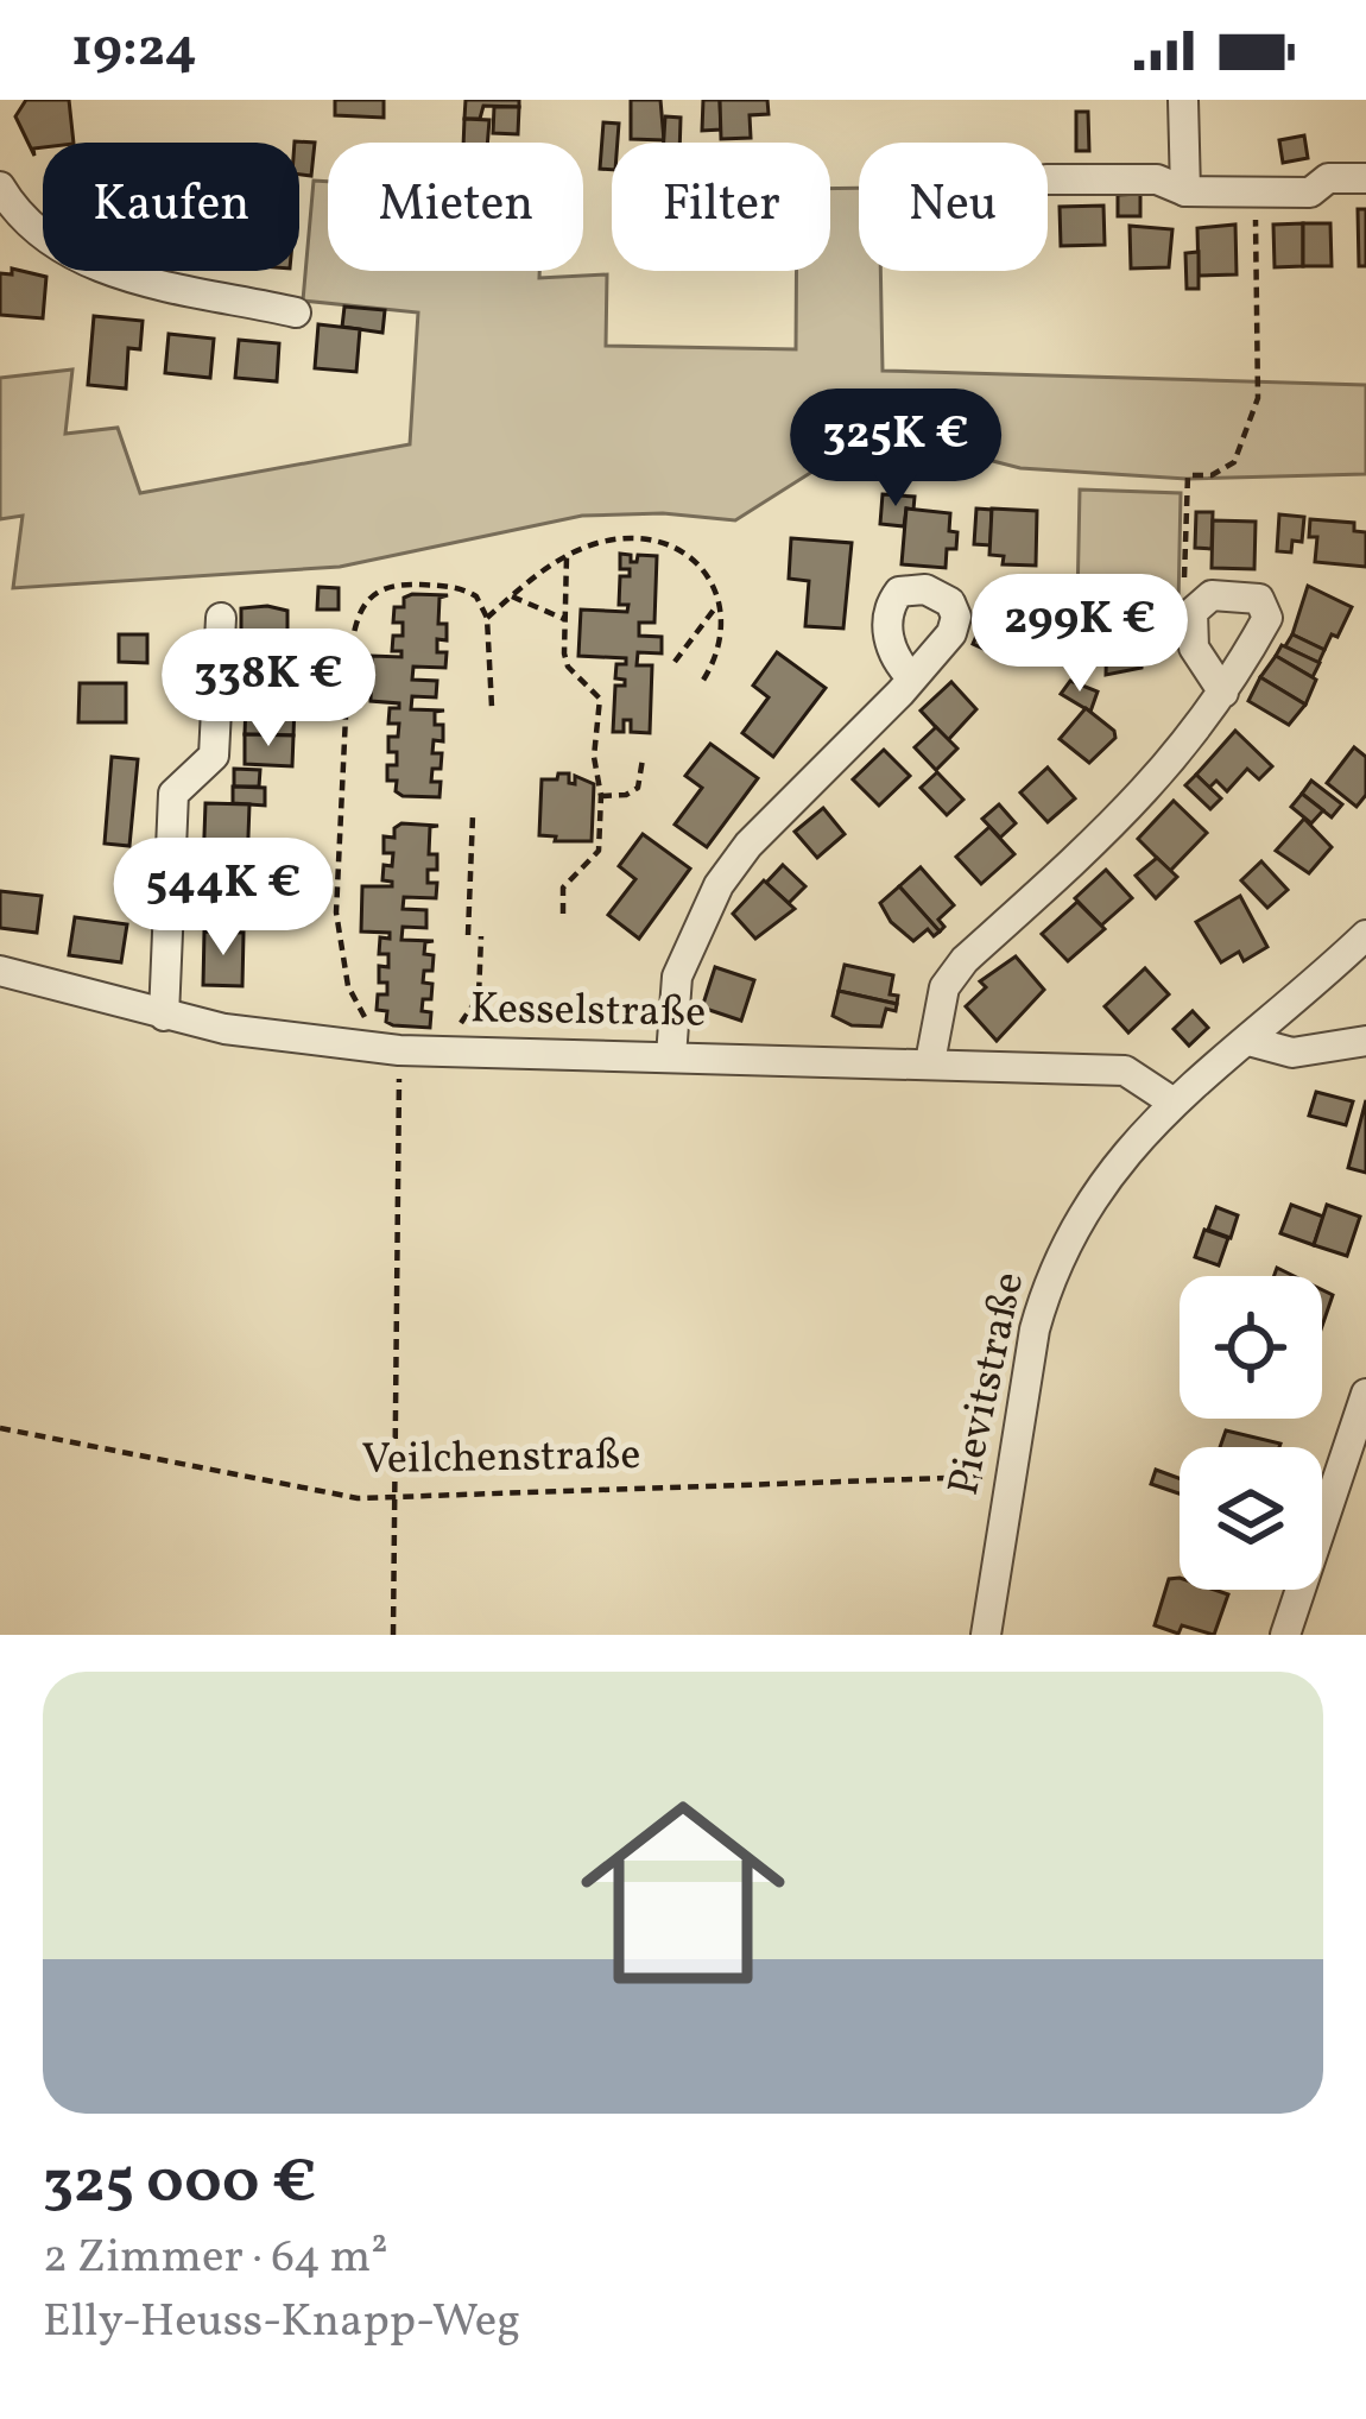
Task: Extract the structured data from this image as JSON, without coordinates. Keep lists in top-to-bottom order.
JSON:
{
  "streets": {
    "street": ["Kesselstraße", "Pievitstraße"],
    "path": ["Veilchenstraße"]
  },
  "crossings": [
    ["Kesselstraße", "Pievitstraße"],
    ["Pievitstraße", "Veilchenstraße"]
  ],
  "page": {
    "status": "19:24",
    "chip": [
      "Kaufen",
      "Mieten",
      "Filter",
      "Neu"
    ],
    "price": [
      "325K €",
      "299K €",
      "338K €",
      "544K €"
    ],
    "list": [
      {
        "name": "325 000 €",
        "note": "2 Zimmer · 64 m² · Elly-Heuss-Knapp-Weg"
      }
    ]
  }
}
